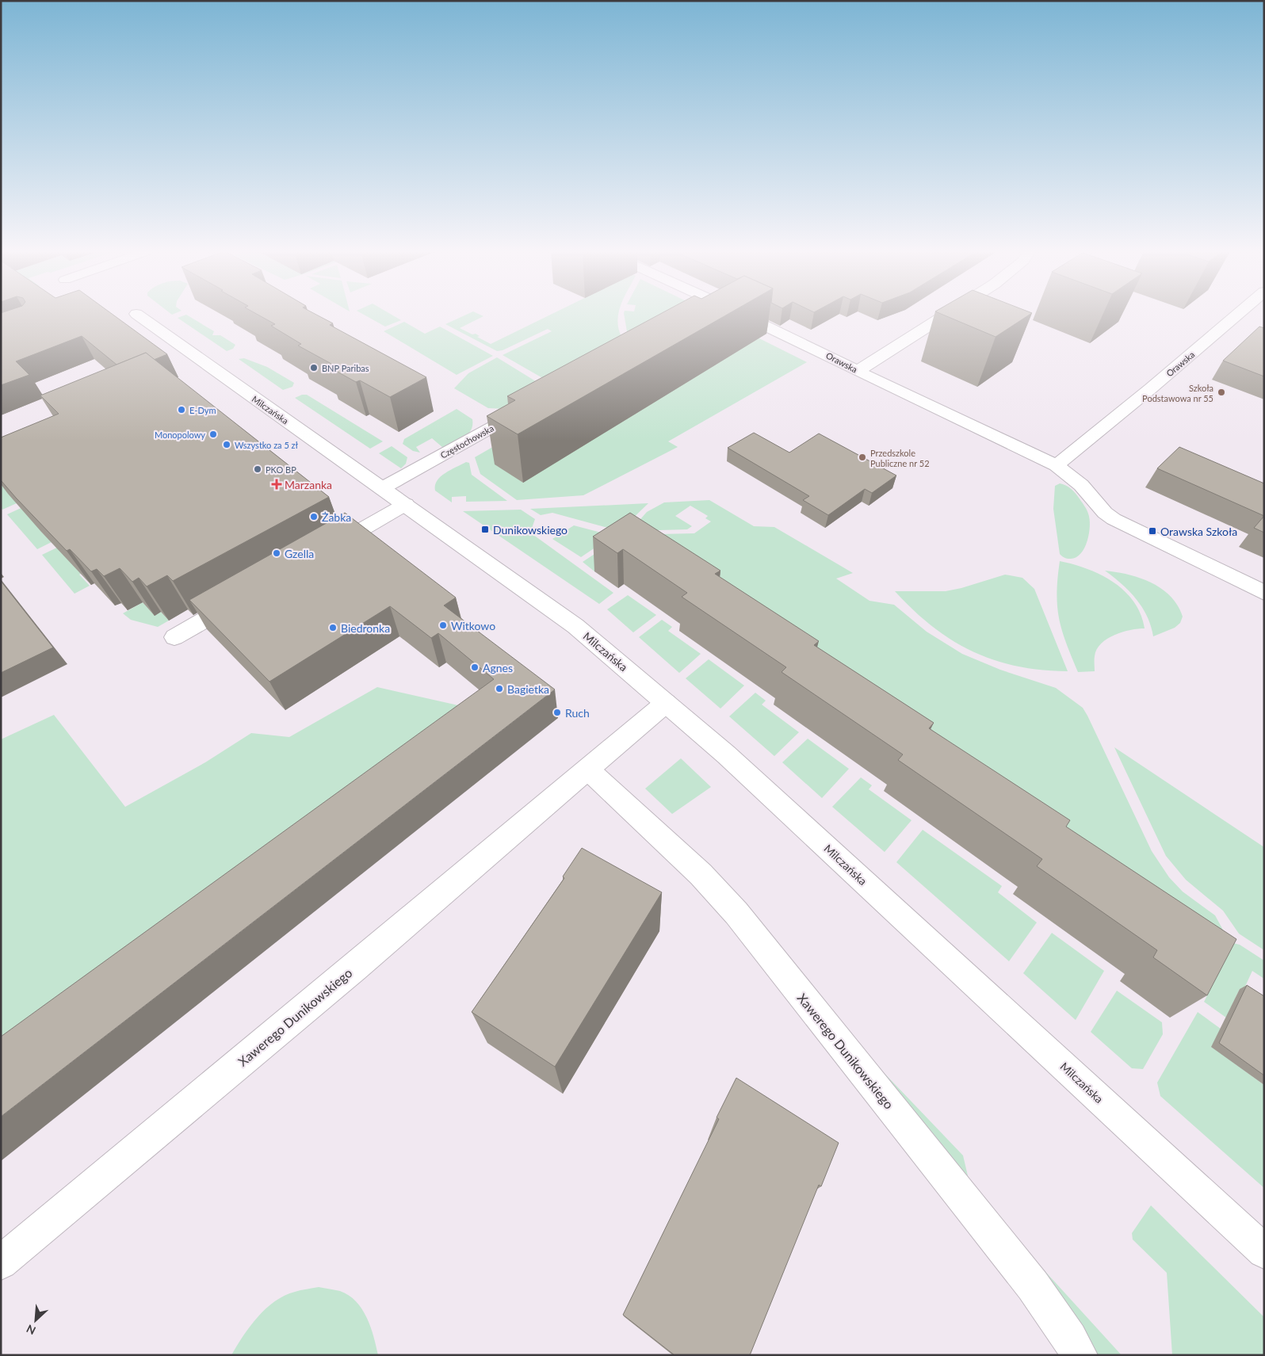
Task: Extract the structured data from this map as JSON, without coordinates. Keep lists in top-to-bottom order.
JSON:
{
  "streets": {
    "street": [
      "Orawska",
      "Milczańska",
      "Częstochowska",
      "Xawerego Dunikowskiego"
    ]
  },
  "crossings": [
    ["Milczańska", "Częstochowska"],
    ["Milczańska", "Xawerego Dunikowskiego"]
  ],
  "places": {
    "other": [
      "BNP Paribas",
      "Szkoła Podstawowa nr 55",
      "E-Dym",
      "Monopolowy",
      "Wszystko za 5 zł",
      "Przedszkole Publiczne nr 52",
      "PKO BP",
      "Żabka",
      "Gzella",
      "Witkowo",
      "Biedronka",
      "Agnes",
      "Bagietka",
      "Ruch"
    ],
    "health": ["Marzanka"],
    "transit": ["Dunikowskiego", "Orawska Szkoła"]
  },
  "north": "bottom left"
}
